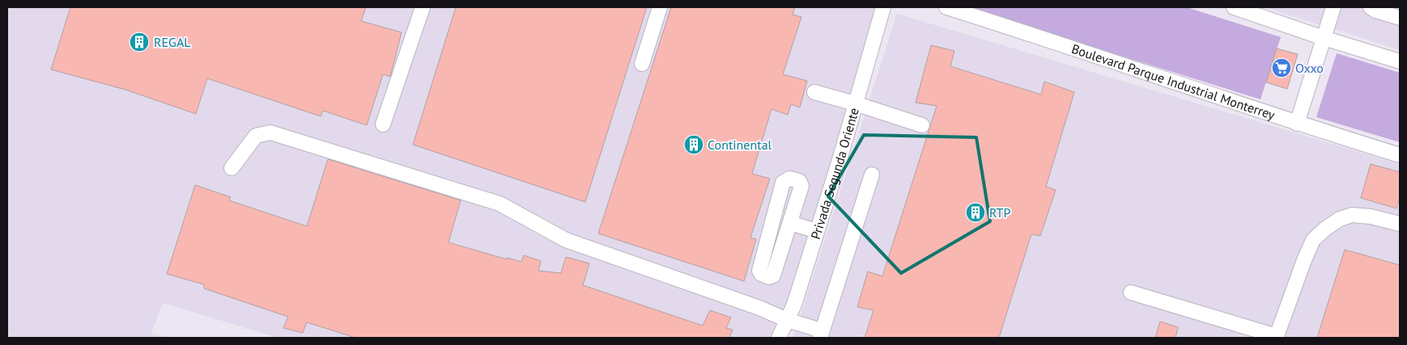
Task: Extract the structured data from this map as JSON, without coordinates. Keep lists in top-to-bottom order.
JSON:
{
  "streets": {
    "street": ["Boulevard Parque Industrial Monterrey", "Privada Segunda Oriente"]
  },
  "places": {
    "building": ["REGAL", "Continental", "RTP"],
    "supermarket": ["Oxxo"]
  }
}
